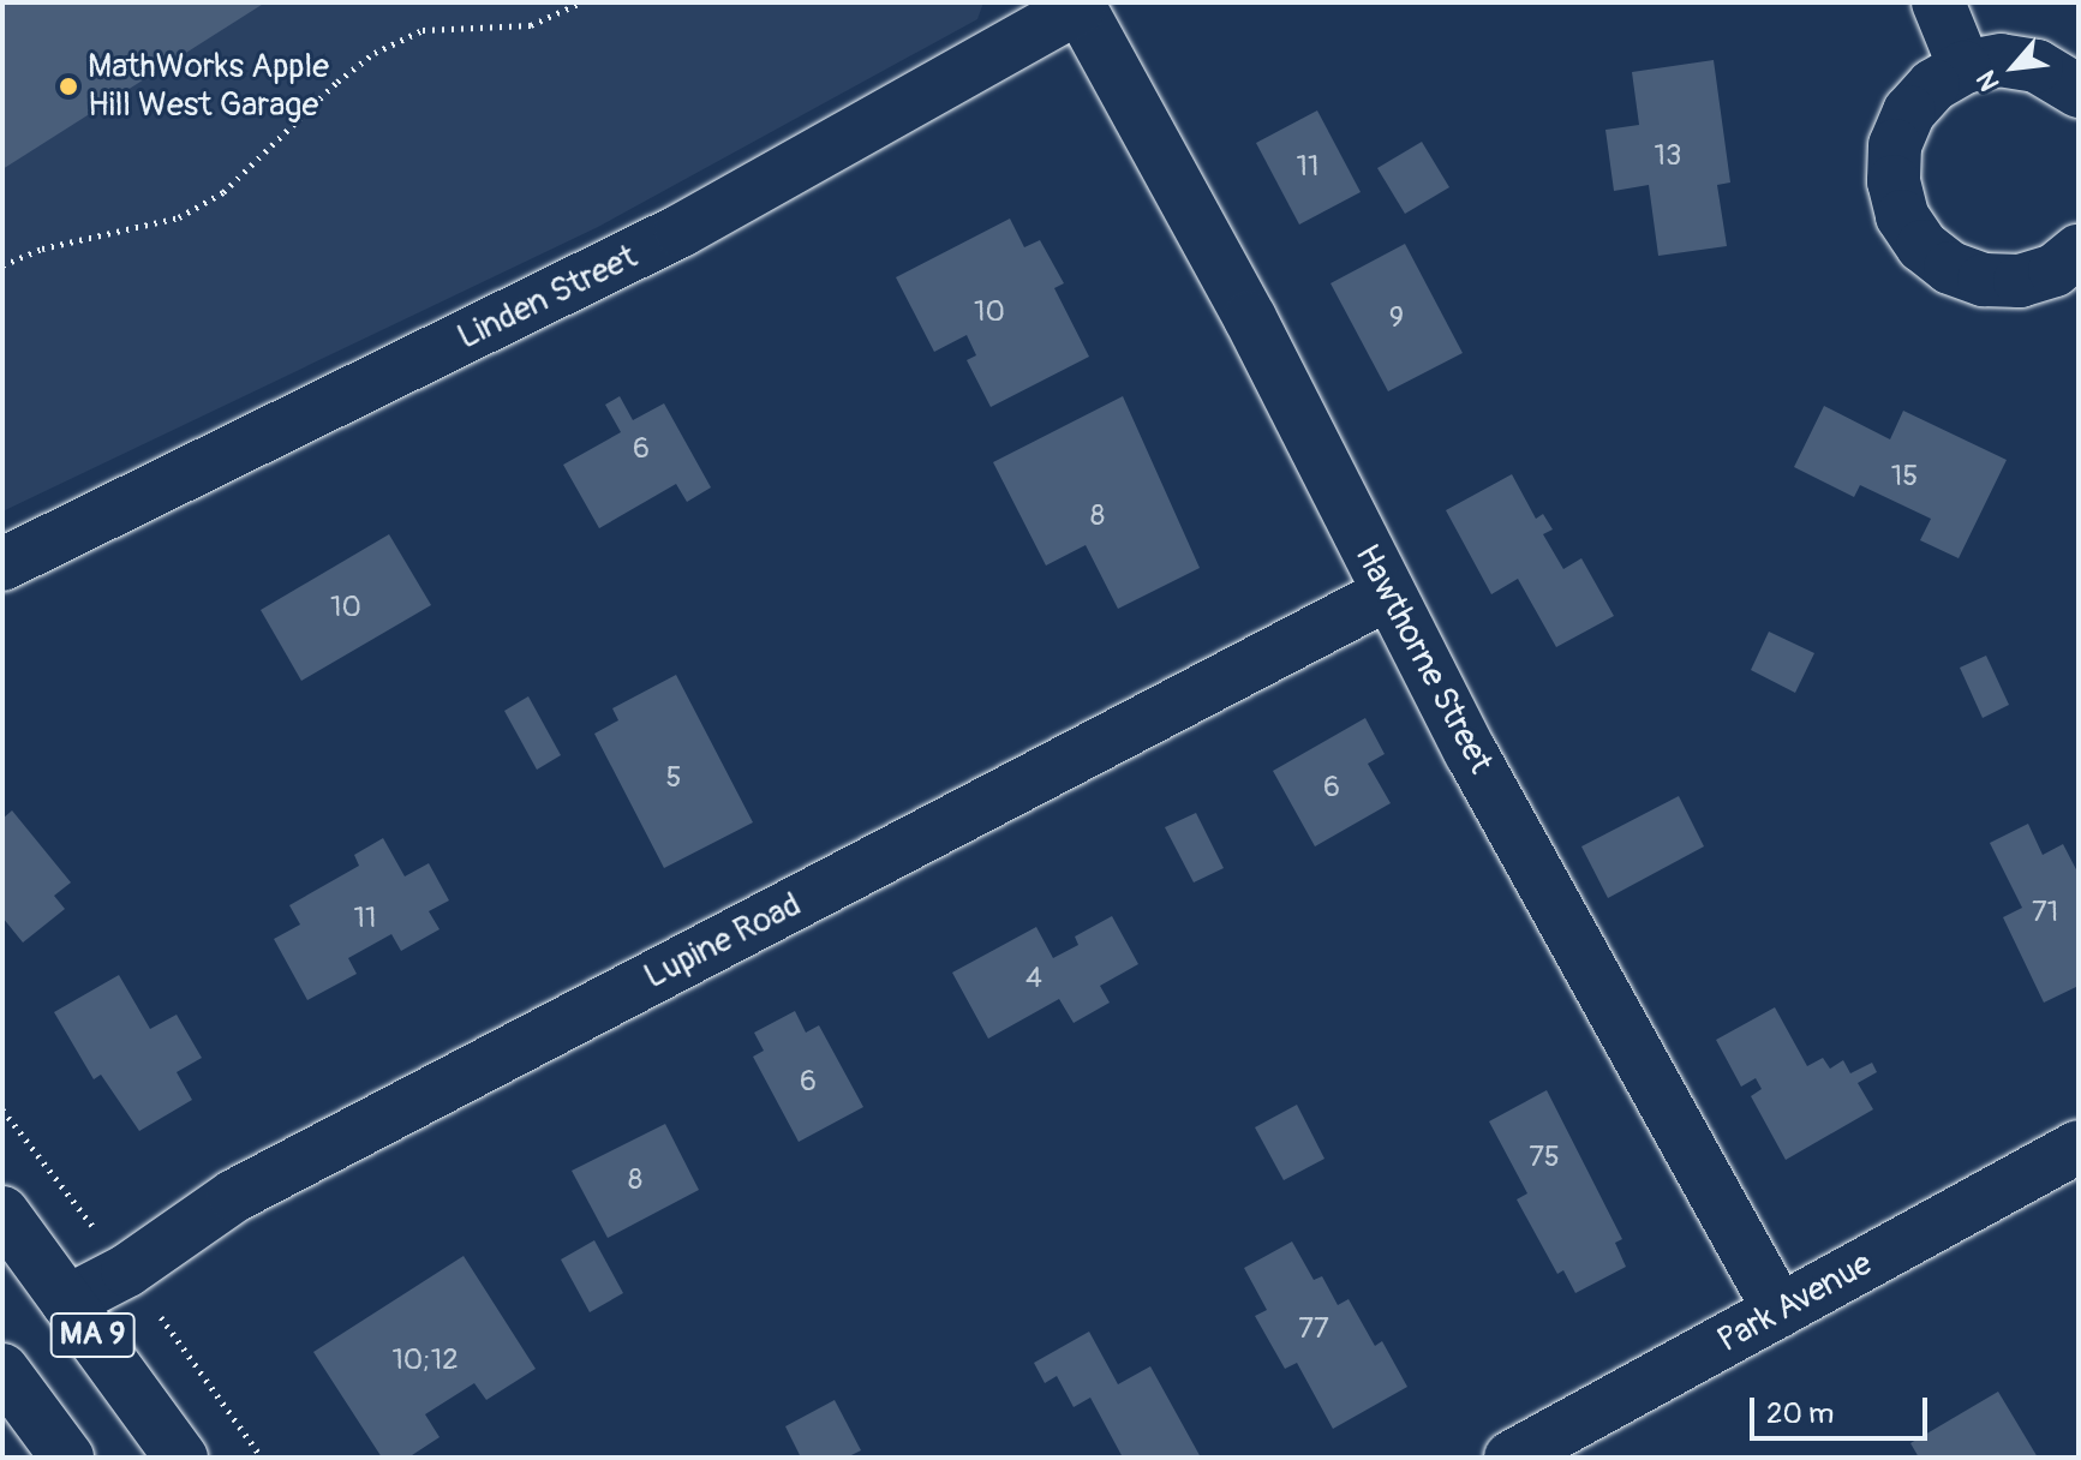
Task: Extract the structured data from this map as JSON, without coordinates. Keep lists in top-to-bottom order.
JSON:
{
  "streets": {
    "main road": [
      "Linden Street",
      "Hawthorne Street",
      "Lupine Road",
      "Park Avenue",
      "MA 9"
    ]
  },
  "crossings": [
    ["Linden Street", "Hawthorne Street"],
    ["Hawthorne Street", "Lupine Road"],
    ["Hawthorne Street", "Park Avenue"],
    ["Lupine Road", "MA 9"]
  ],
  "places": ["MathWorks Apple Hill West Garage"],
  "house_numbers": [
    "13",
    "11",
    "10",
    "9",
    "6",
    "15",
    "8",
    "10",
    "5",
    "6",
    "71",
    "11",
    "4",
    "6",
    "75",
    "8",
    "77",
    "10;12"
  ],
  "scale_bar": "20 m",
  "north": "bottom left"
}
